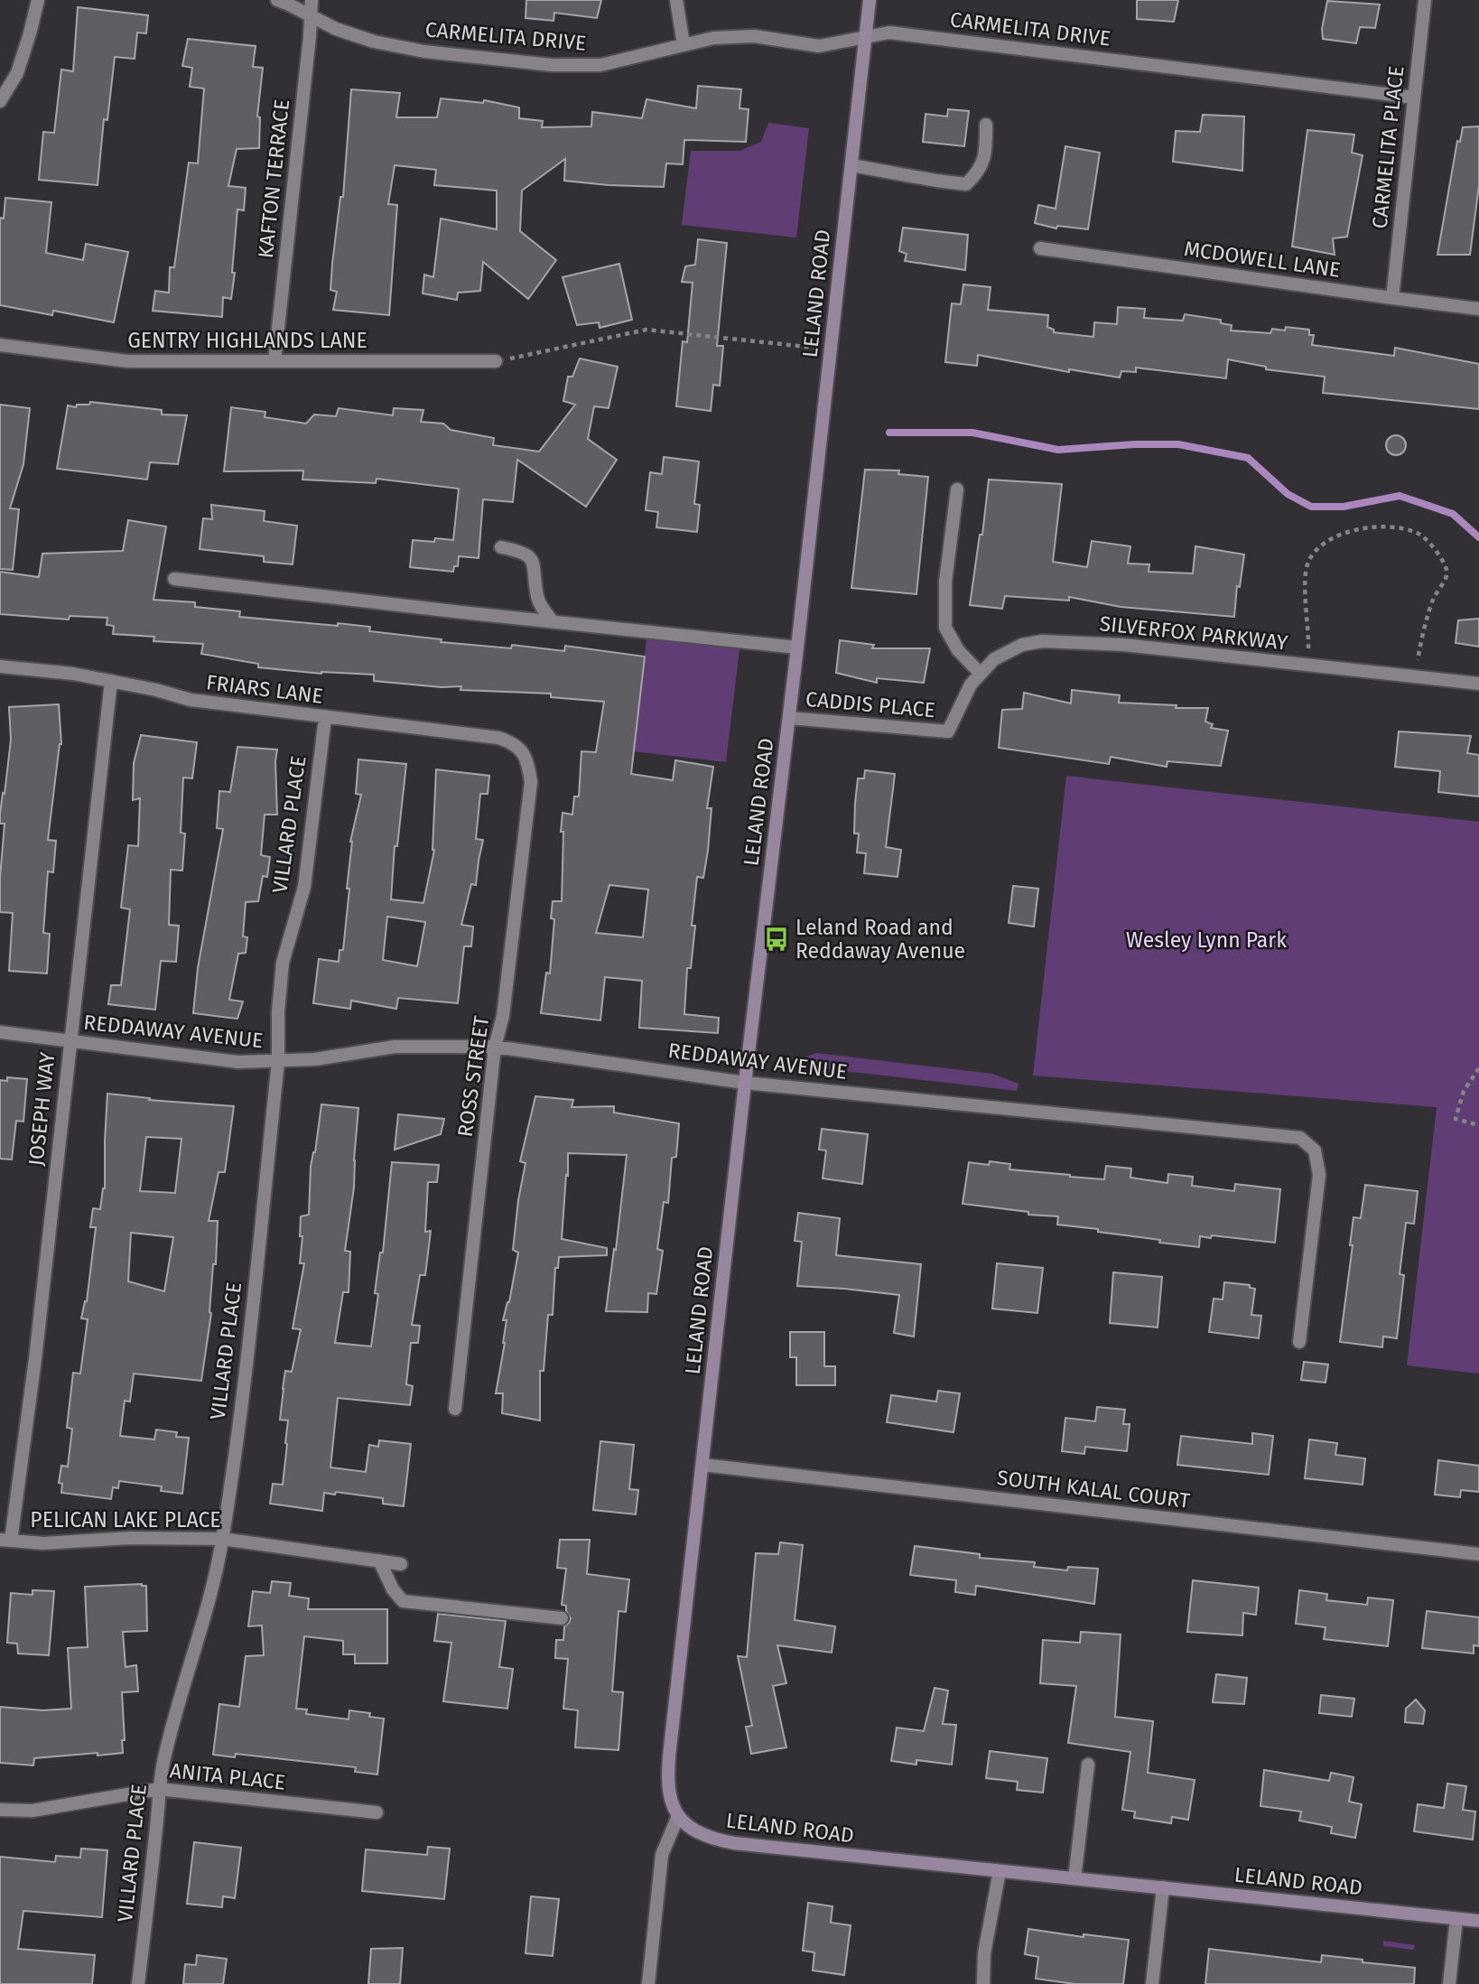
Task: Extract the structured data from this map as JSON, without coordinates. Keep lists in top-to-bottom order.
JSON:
{
  "streets": {
    "street": [
      "CARMELITA DRIVE",
      "CARMELITA PLACE",
      "KAFTON TERRACE",
      "MCDOWELL LANE",
      "LELAND ROAD",
      "GENTRY HIGHLANDS LANE",
      "SILVERFOX PARKWAY",
      "FRIARS LANE",
      "CADDIS PLACE",
      "VILLARD PLACE",
      "REDDAWAY AVENUE",
      "ROSS STREET",
      "JOSEPH WAY",
      "SOUTH KALAL COURT",
      "PELICAN LAKE PLACE",
      "ANITA PLACE"
    ]
  },
  "crossings": [
    ["CARMELITA DRIVE", "CARMELITA PLACE"],
    ["CARMELITA DRIVE", "KAFTON TERRACE"],
    ["CARMELITA DRIVE", "LELAND ROAD"],
    ["CARMELITA PLACE", "MCDOWELL LANE"],
    ["KAFTON TERRACE", "GENTRY HIGHLANDS LANE"],
    ["LELAND ROAD", "CADDIS PLACE"],
    ["LELAND ROAD", "REDDAWAY AVENUE"],
    ["LELAND ROAD", "SOUTH KALAL COURT"],
    ["SILVERFOX PARKWAY", "CADDIS PLACE"],
    ["FRIARS LANE", "VILLARD PLACE"],
    ["FRIARS LANE", "ROSS STREET"],
    ["FRIARS LANE", "JOSEPH WAY"],
    ["VILLARD PLACE", "REDDAWAY AVENUE"],
    ["VILLARD PLACE", "PELICAN LAKE PLACE"],
    ["VILLARD PLACE", "ANITA PLACE"],
    ["REDDAWAY AVENUE", "ROSS STREET"],
    ["REDDAWAY AVENUE", "JOSEPH WAY"],
    ["JOSEPH WAY", "PELICAN LAKE PLACE"]
  ],
  "parks": ["Wesley Lynn Park"],
  "places": {
    "bus stop": ["Leland Road and Reddaway Avenue"]
  }
}
